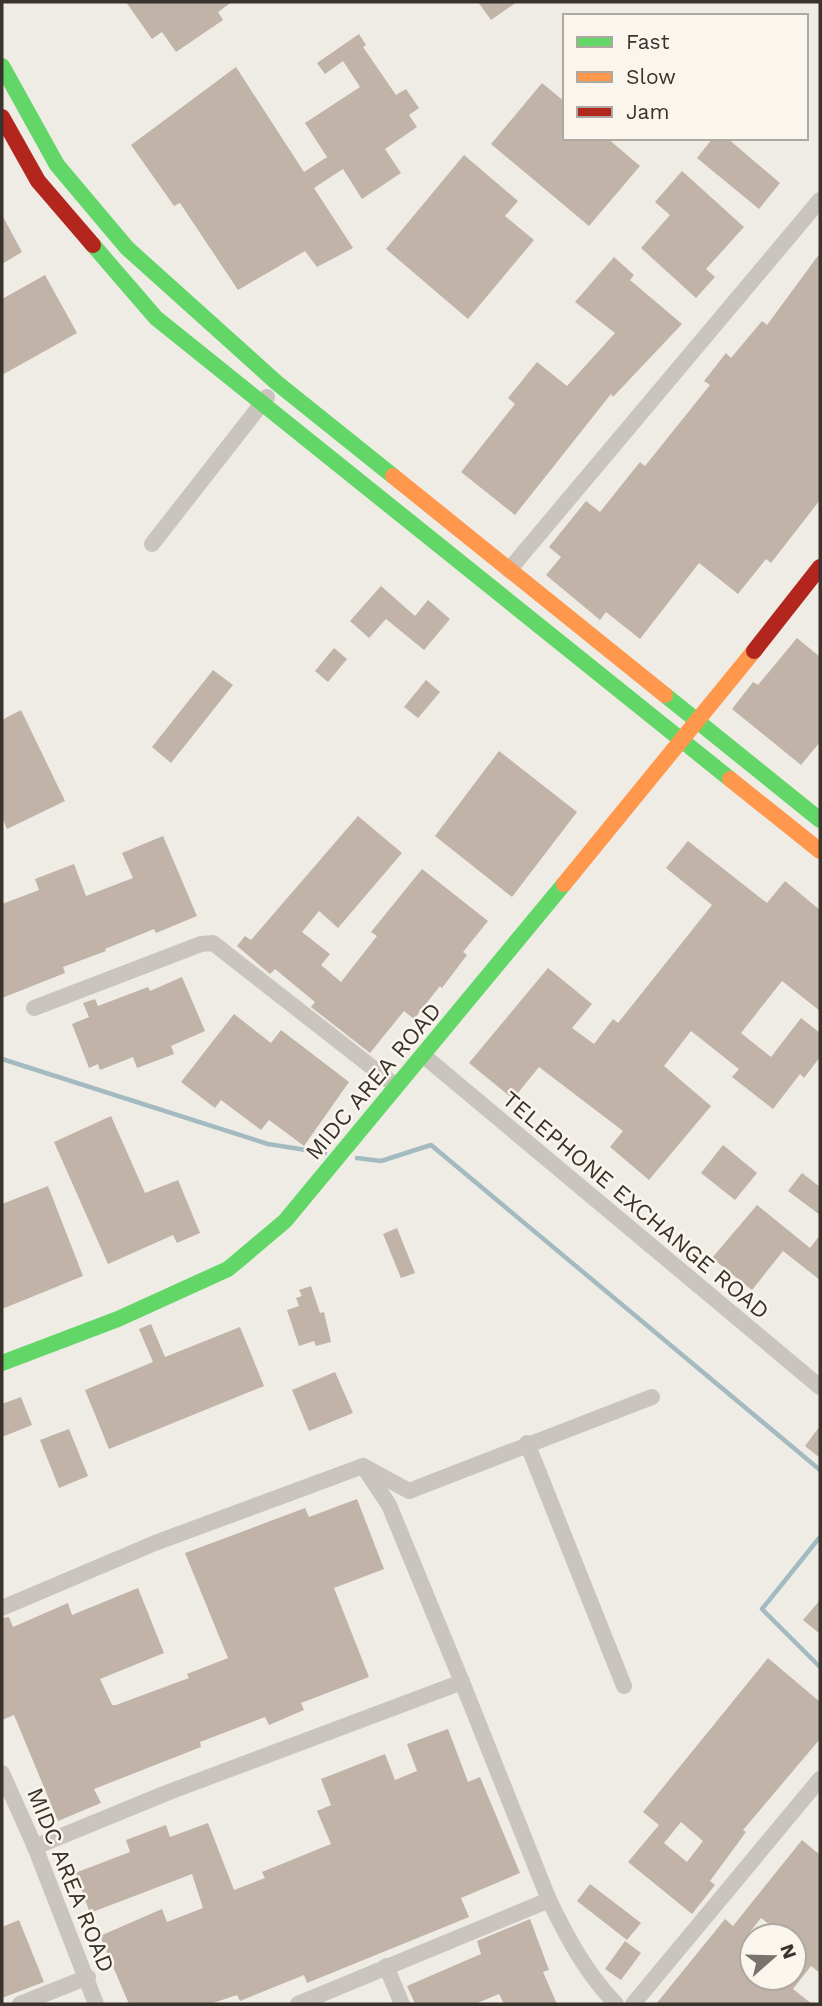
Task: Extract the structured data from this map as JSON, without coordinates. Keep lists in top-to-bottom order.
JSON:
{
  "streets": {
    "street": ["MIDC AREA ROAD", "TELEPHONE EXCHANGE ROAD"]
  },
  "crossings": [
    ["MIDC AREA ROAD", "TELEPHONE EXCHANGE ROAD"]
  ],
  "legend": ["Fast", "Slow", "Jam"],
  "north": "right"
}
